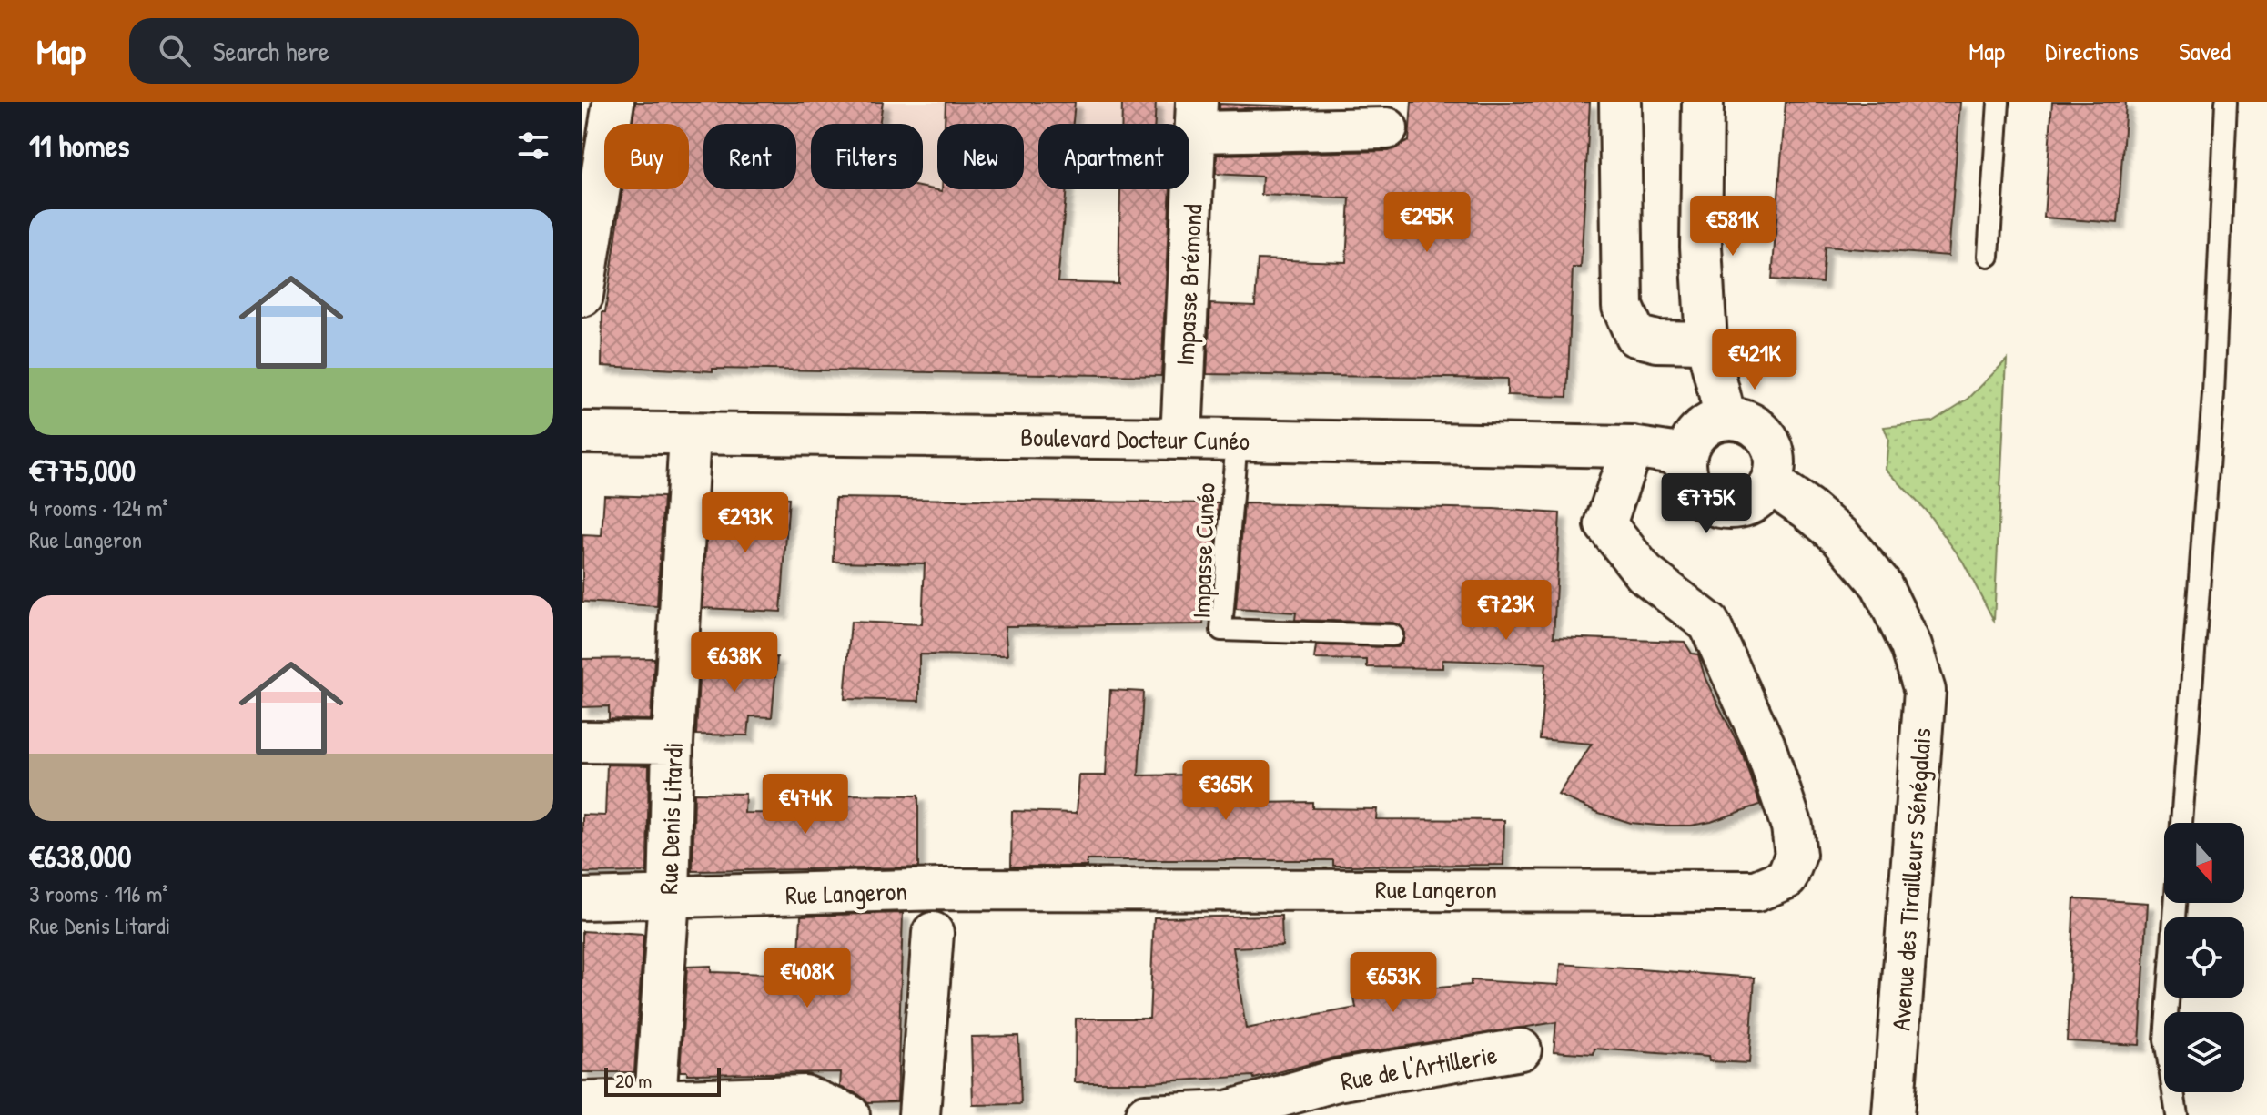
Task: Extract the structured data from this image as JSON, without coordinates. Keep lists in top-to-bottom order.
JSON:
{
  "streets": {
    "street": [
      "Impasse Brémond",
      "Boulevard Docteur Cunéo",
      "Rue Denis Litardi",
      "Avenue des Tirailleurs Sénégalais",
      "Rue Langeron",
      "Rue de l'Artillerie"
    ],
    "lane": ["Impasse Cunéo"]
  },
  "crossings": [
    ["Impasse Brémond", "Boulevard Docteur Cunéo"],
    ["Boulevard Docteur Cunéo", "Impasse Cunéo"],
    ["Boulevard Docteur Cunéo", "Rue Denis Litardi"],
    ["Boulevard Docteur Cunéo", "Avenue des Tirailleurs Sénégalais"],
    ["Boulevard Docteur Cunéo", "Rue Langeron"],
    ["Rue Denis Litardi", "Rue Langeron"]
  ],
  "scale_bar": "20 m",
  "north": "bottom",
  "page": {
    "header": "Map",
    "search": "Search here",
    "nav": ["Map", "Directions", "Saved"],
    "heading": "11 homes",
    "chip": [
      "Buy",
      "Rent",
      "Filters",
      "New",
      "Apartment"
    ],
    "list": [
      {
        "name": "€775,000",
        "note": "4 rooms · 124 m² · Rue Langeron"
      },
      {
        "name": "€638,000",
        "note": "3 rooms · 116 m² · Rue Denis Litardi"
      }
    ],
    "price": [
      "€295K",
      "€581K",
      "€421K",
      "€775K",
      "€293K",
      "€723K",
      "€638K",
      "€365K",
      "€474K",
      "€408K",
      "€653K"
    ],
    "scale": "20 m"
  }
}
